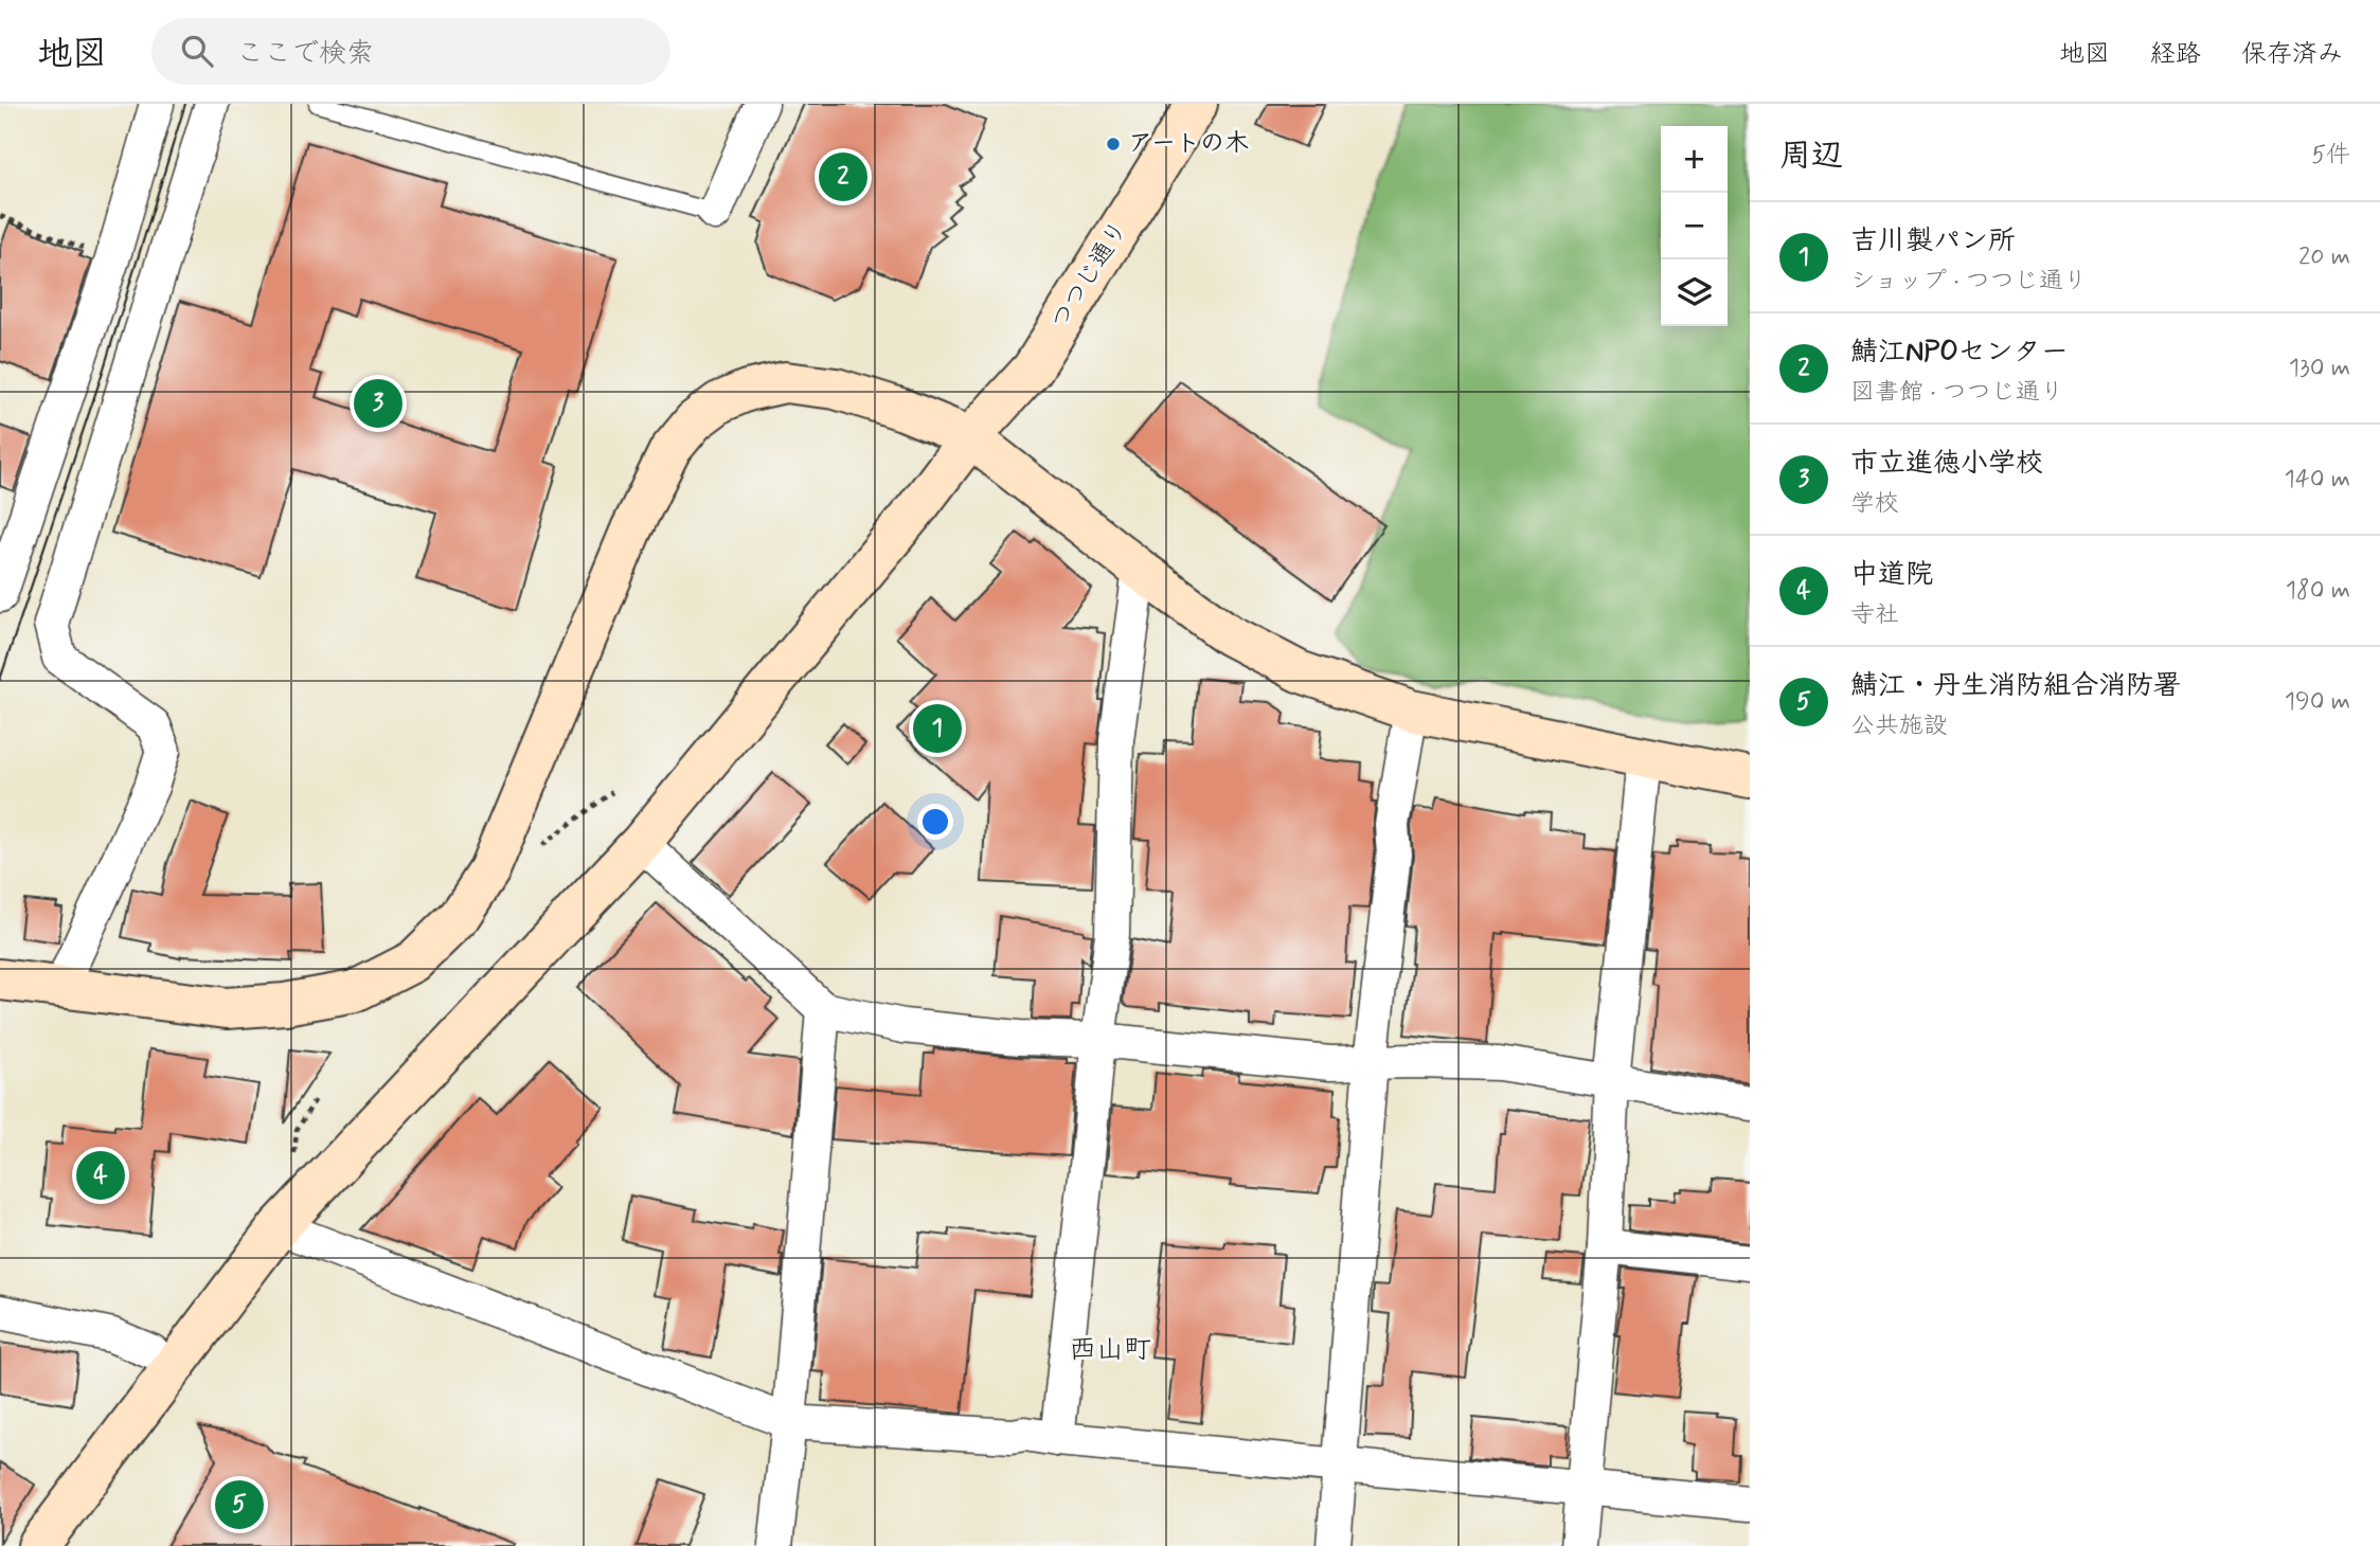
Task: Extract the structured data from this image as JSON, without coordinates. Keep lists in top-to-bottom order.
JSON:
{
  "streets": {
    "street": ["つつじ通り"]
  },
  "districts": ["西山町"],
  "places": ["アートの木"],
  "page": {
    "header": "地図",
    "search": "ここで検索",
    "nav": ["地図", "経路", "保存済み"],
    "heading": ["周辺", "5件"],
    "map_buttons": ["+", "−"],
    "pins": [
      "2",
      "3",
      "1",
      "4",
      "5"
    ],
    "list": [
      {
        "mark": "1",
        "name": "吉川製パン所",
        "note": "ショップ · つつじ通り",
        "value": "20 m"
      },
      {
        "mark": "2",
        "name": "鯖江NPOセンター",
        "note": "図書館 · つつじ通り",
        "value": "130 m"
      },
      {
        "mark": "3",
        "name": "市立進徳小学校",
        "note": "学校",
        "value": "140 m"
      },
      {
        "mark": "4",
        "name": "中道院",
        "note": "寺社",
        "value": "180 m"
      },
      {
        "mark": "5",
        "name": "鯖江・丹生消防組合消防署",
        "note": "公共施設",
        "value": "190 m"
      }
    ]
  }
}
